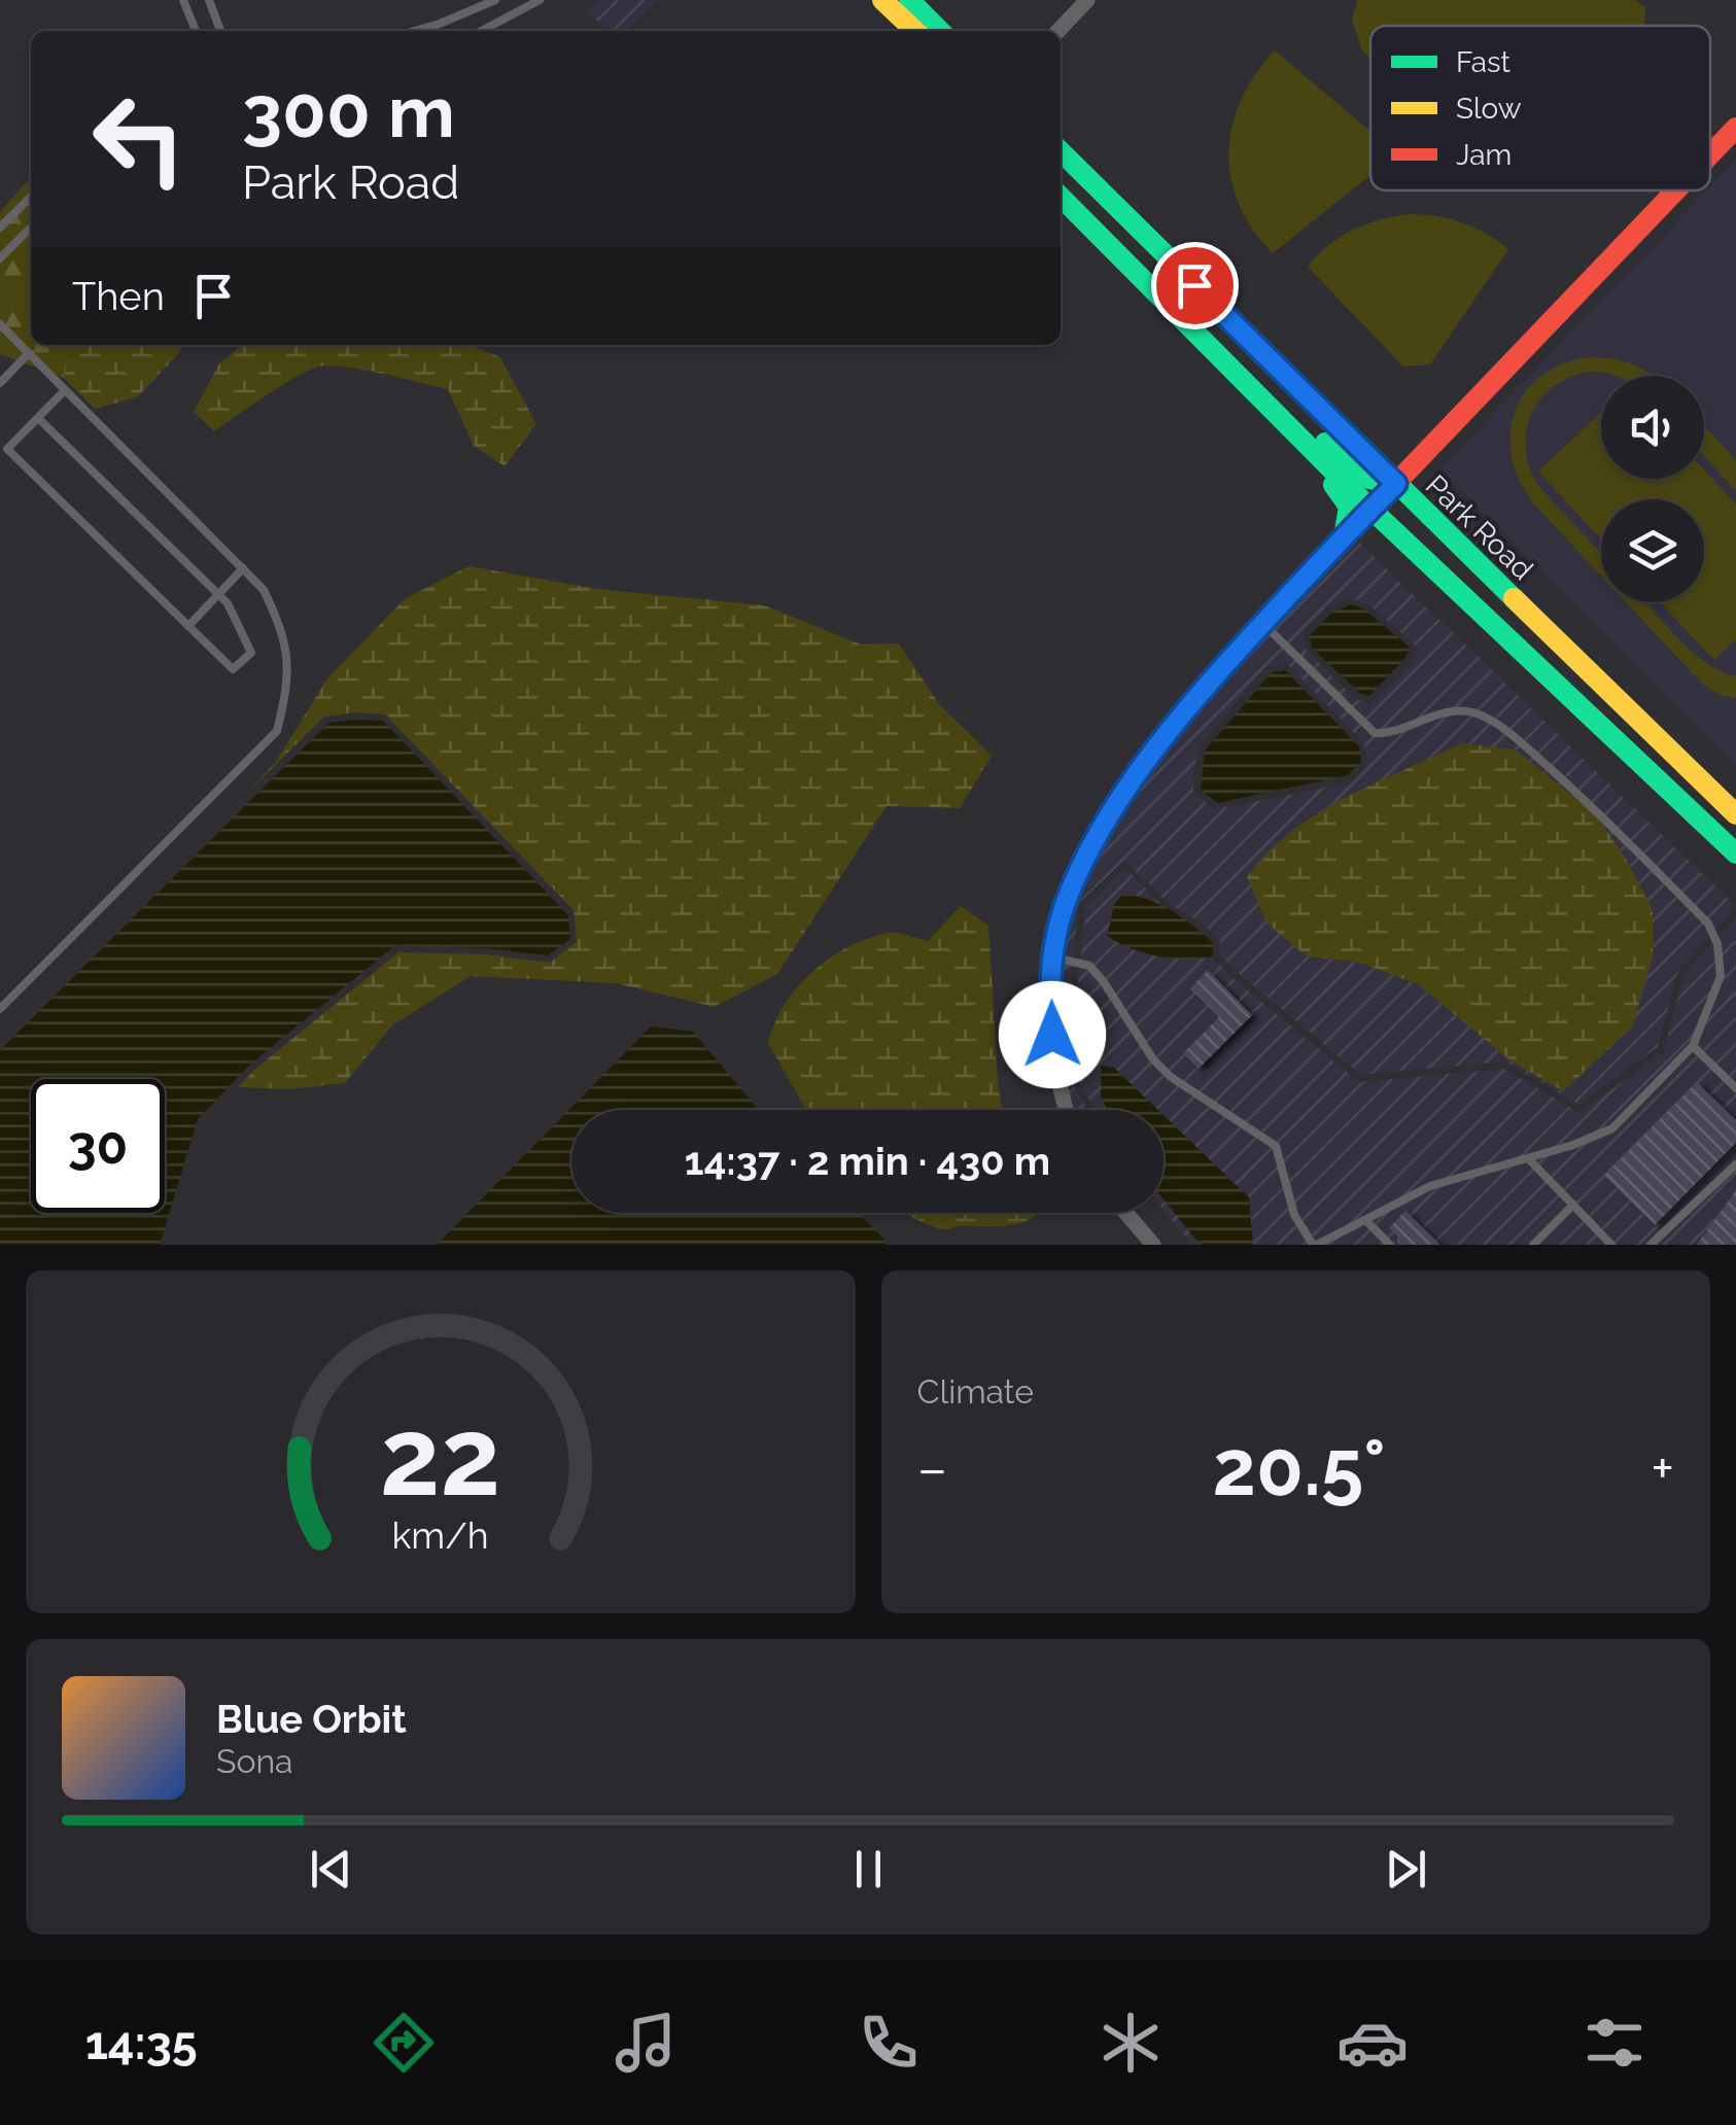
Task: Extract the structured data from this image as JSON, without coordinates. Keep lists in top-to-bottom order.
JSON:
{
  "streets": {
    "main road": ["Park Road"]
  },
  "legend": ["Fast", "Slow", "Jam"],
  "page": {
    "turn": ["300 m", "Park Road"],
    "then": "Then",
    "limit": "30",
    "trip": "14:37 · 2 min · 430 m",
    "tile": "Climate",
    "heat": ["−", "20.5°", "+"],
    "song": ["Blue Orbit", "Sona"],
    "tabs": "14:35",
    "gauge": ["22", "km/h"]
  }
}
